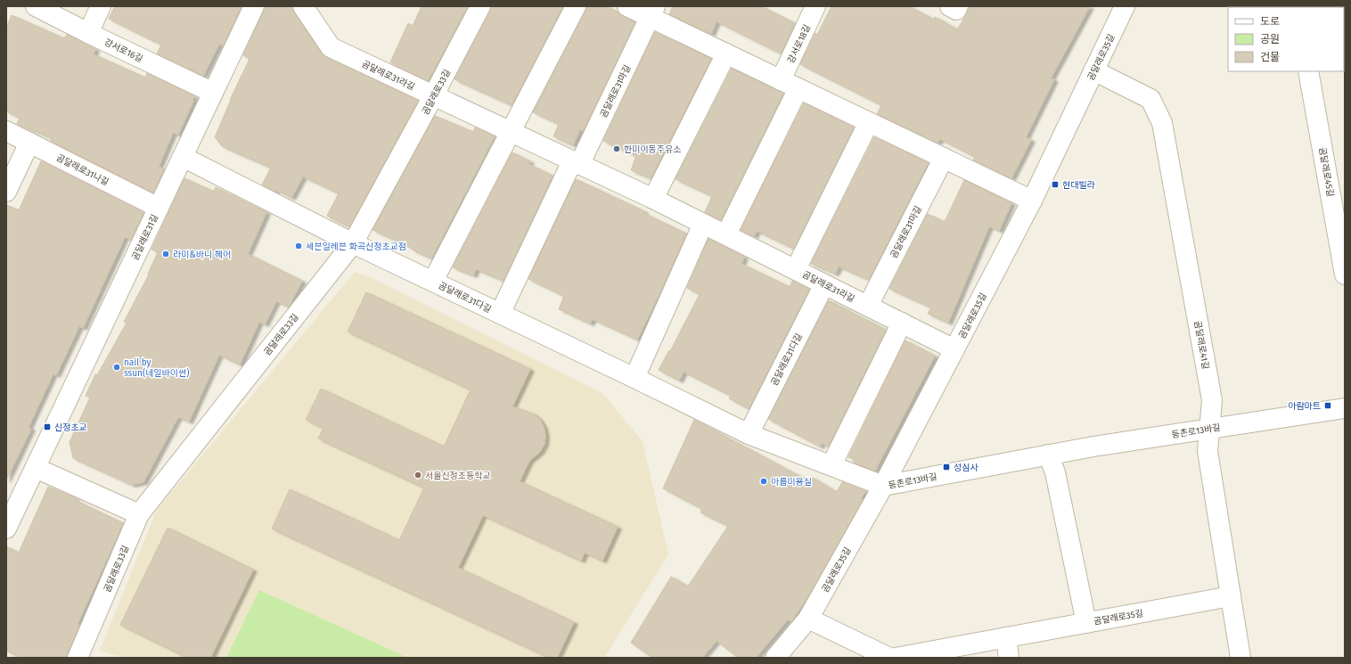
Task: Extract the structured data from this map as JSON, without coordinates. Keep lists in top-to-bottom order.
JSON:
{
  "streets": {
    "street": [
      "강서로18길",
      "강서로16길",
      "곰달래로35길",
      "곰달래로31라길",
      "곰달래로31마길",
      "곰달래로33길",
      "곰달래로31나길",
      "곰달래로45길",
      "곰달래로31길",
      "곰달래로31다길",
      "곰달래로41길",
      "등촌로13바길"
    ]
  },
  "crossings": [
    ["강서로16길", "곰달래로31길"],
    ["곰달래로35길", "곰달래로31라길"],
    ["곰달래로35길", "곰달래로31다길"],
    ["곰달래로35길", "곰달래로41길"],
    ["곰달래로35길", "등촌로13바길"],
    ["곰달래로31라길", "곰달래로31마길"],
    ["곰달래로31라길", "곰달래로33길"],
    ["곰달래로31라길", "곰달래로31다길"],
    ["곰달래로33길", "곰달래로31다길"],
    ["곰달래로31나길", "곰달래로31길"],
    ["곰달래로31길", "곰달래로31다길"],
    ["곰달래로31다길", "등촌로13바길"],
    ["곰달래로41길", "등촌로13바길"]
  ],
  "places": {
    "other": [
      "한미이동주유소",
      "세븐일레븐 화곡신정초교점",
      "라미&바니 헤어",
      "nail by ssun(네일바이썬)",
      "서울신정초등학교",
      "아름미용실"
    ],
    "transit": [
      "현대빌라",
      "아람마트",
      "신정초교",
      "성심사"
    ]
  },
  "legend": ["도로", "공원", "건물"]
}
